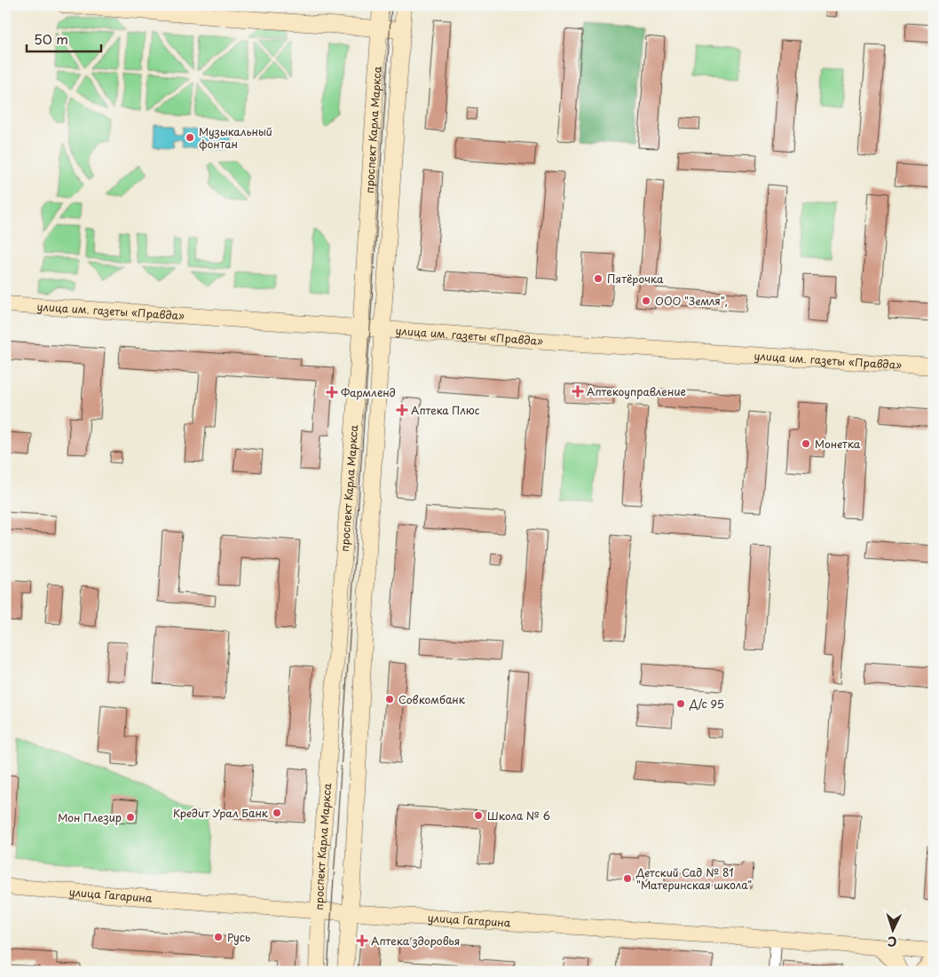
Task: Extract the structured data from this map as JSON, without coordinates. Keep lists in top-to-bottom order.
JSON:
{
  "streets": {
    "main road": ["проспект Карла Маркса", "улица им. газеты «Правда»", "улица Гагарина"]
  },
  "crossings": [
    ["проспект Карла Маркса", "улица им. газеты «Правда»"],
    ["проспект Карла Маркса", "улица Гагарина"]
  ],
  "places": {
    "other": [
      "Музыкальный фонтан",
      "Пятёрочка",
      "ООО \"Земля\",",
      "Монетка",
      "Совкомбанк",
      "Д/с 95",
      "Кредит Урал Банк",
      "Школа № 6",
      "Мон Плезир",
      "Детский Сад № 81 \"Материнская школа\"",
      "Русь"
    ],
    "health": [
      "Аптекоуправление",
      "Фармленд",
      "Аптека Плюс",
      "Аптека здоровья"
    ]
  },
  "scale_bar": "50 m",
  "north": "bottom"
}
